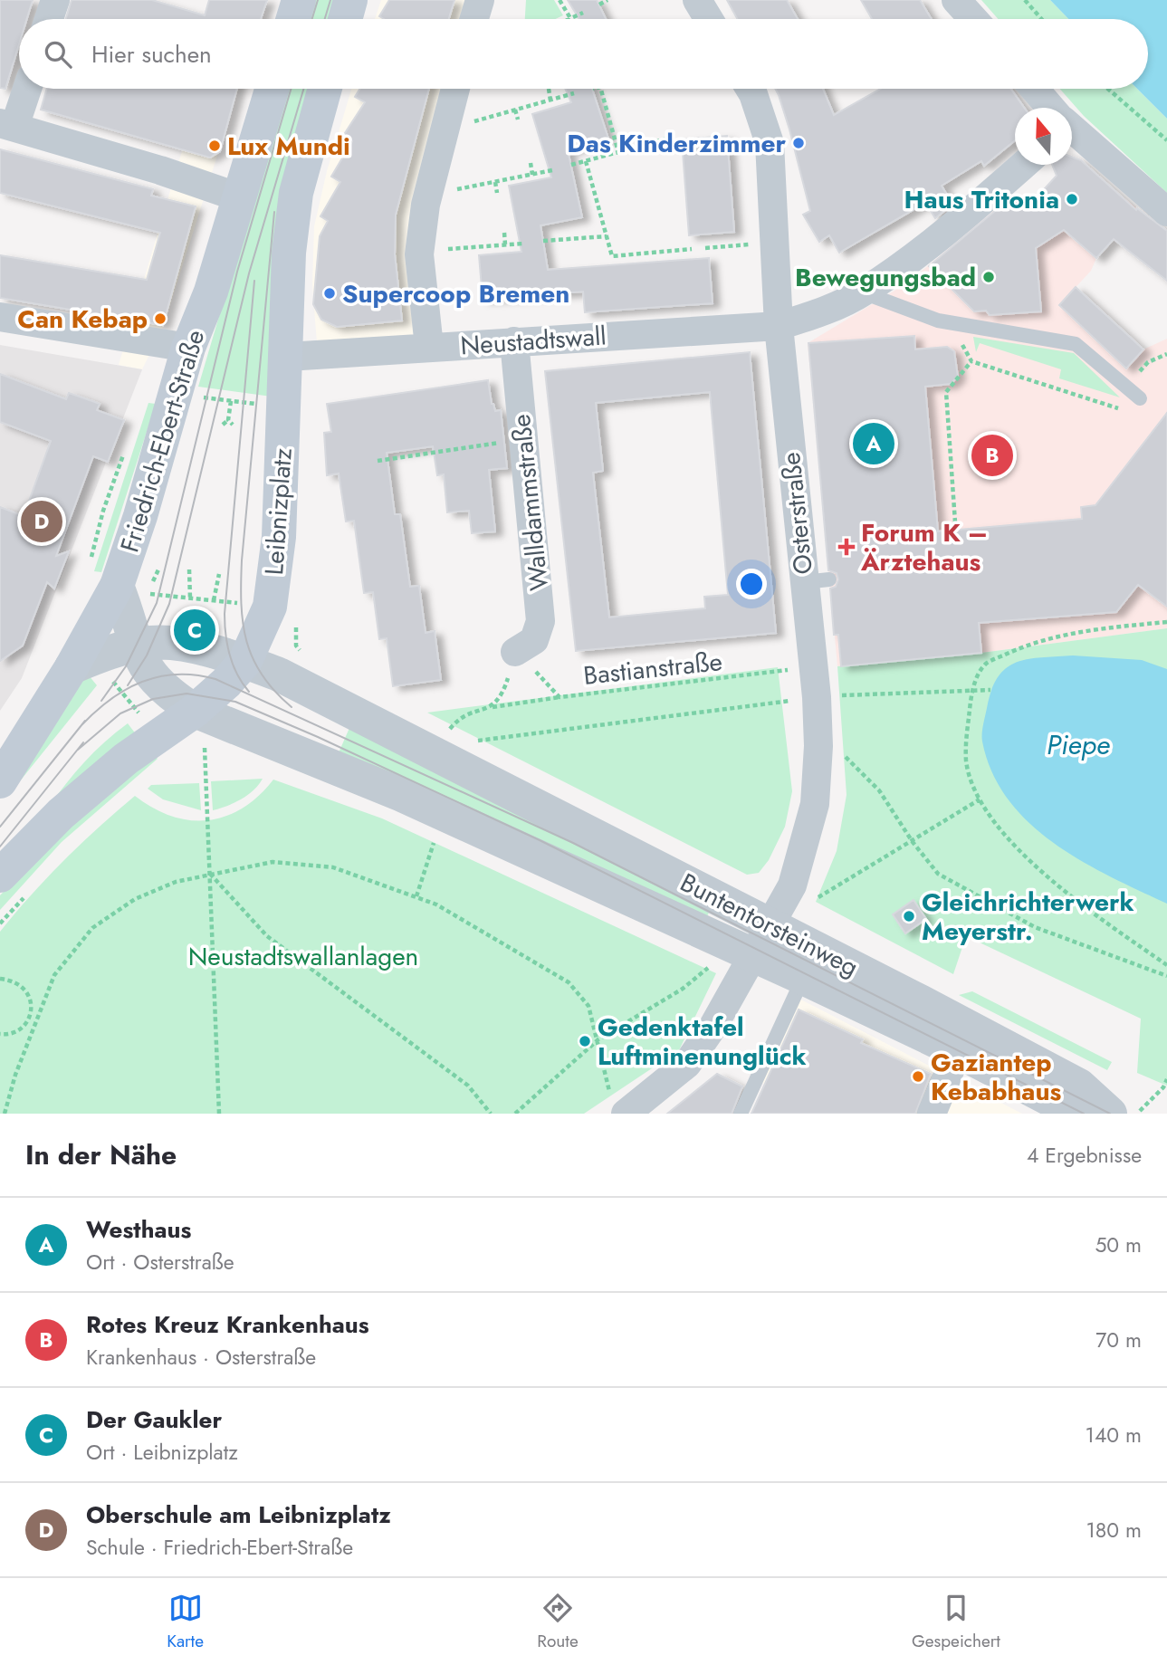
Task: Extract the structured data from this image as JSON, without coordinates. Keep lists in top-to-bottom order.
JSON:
{
  "streets": {
    "main road": ["Friedrich-Ebert-Straße", "Leibnizplatz"],
    "street": [
      "Neustadtswall",
      "Walldammstraße",
      "Osterstraße",
      "Buntentorsteinweg"
    ],
    "path": ["Bastianstraße"]
  },
  "crossings": [
    ["Neustadtswall", "Walldammstraße"],
    ["Neustadtswall", "Leibnizplatz"],
    ["Neustadtswall", "Osterstraße"],
    ["Walldammstraße", "Bastianstraße"],
    ["Leibnizplatz", "Buntentorsteinweg"],
    ["Osterstraße", "Bastianstraße"],
    ["Osterstraße", "Buntentorsteinweg"]
  ],
  "water": ["Piepe"],
  "parks": ["Neustadtswallanlagen"],
  "places": {
    "other": [
      "Das Kinderzimmer",
      "Lux Mundi",
      "Haus Tritonia",
      "Bewegungsbad",
      "Supercoop Bremen",
      "Can Kebap",
      "Gleichrichterwerk Meyerstr.",
      "Gedenktafel Luftminenunglück",
      "Gaziantep Kebabhaus"
    ],
    "health": ["Forum K – Ärztehaus"]
  },
  "north": "top",
  "page": {
    "search": "Hier suchen",
    "pins": [
      "A",
      "B",
      "D",
      "C"
    ],
    "heading": ["In der Nähe", "4 Ergebnisse"],
    "list": [
      {
        "mark": "A",
        "name": "Westhaus",
        "note": "Ort · Osterstraße",
        "value": "50 m"
      },
      {
        "mark": "B",
        "name": "Rotes Kreuz Krankenhaus",
        "note": "Krankenhaus · Osterstraße",
        "value": "70 m"
      },
      {
        "mark": "C",
        "name": "Der Gaukler",
        "note": "Ort · Leibnizplatz",
        "value": "140 m"
      },
      {
        "mark": "D",
        "name": "Oberschule am Leibnizplatz",
        "note": "Schule · Friedrich-Ebert-Straße",
        "value": "180 m"
      }
    ],
    "nav": ["Karte", "Route", "Gespeichert"]
  }
}
